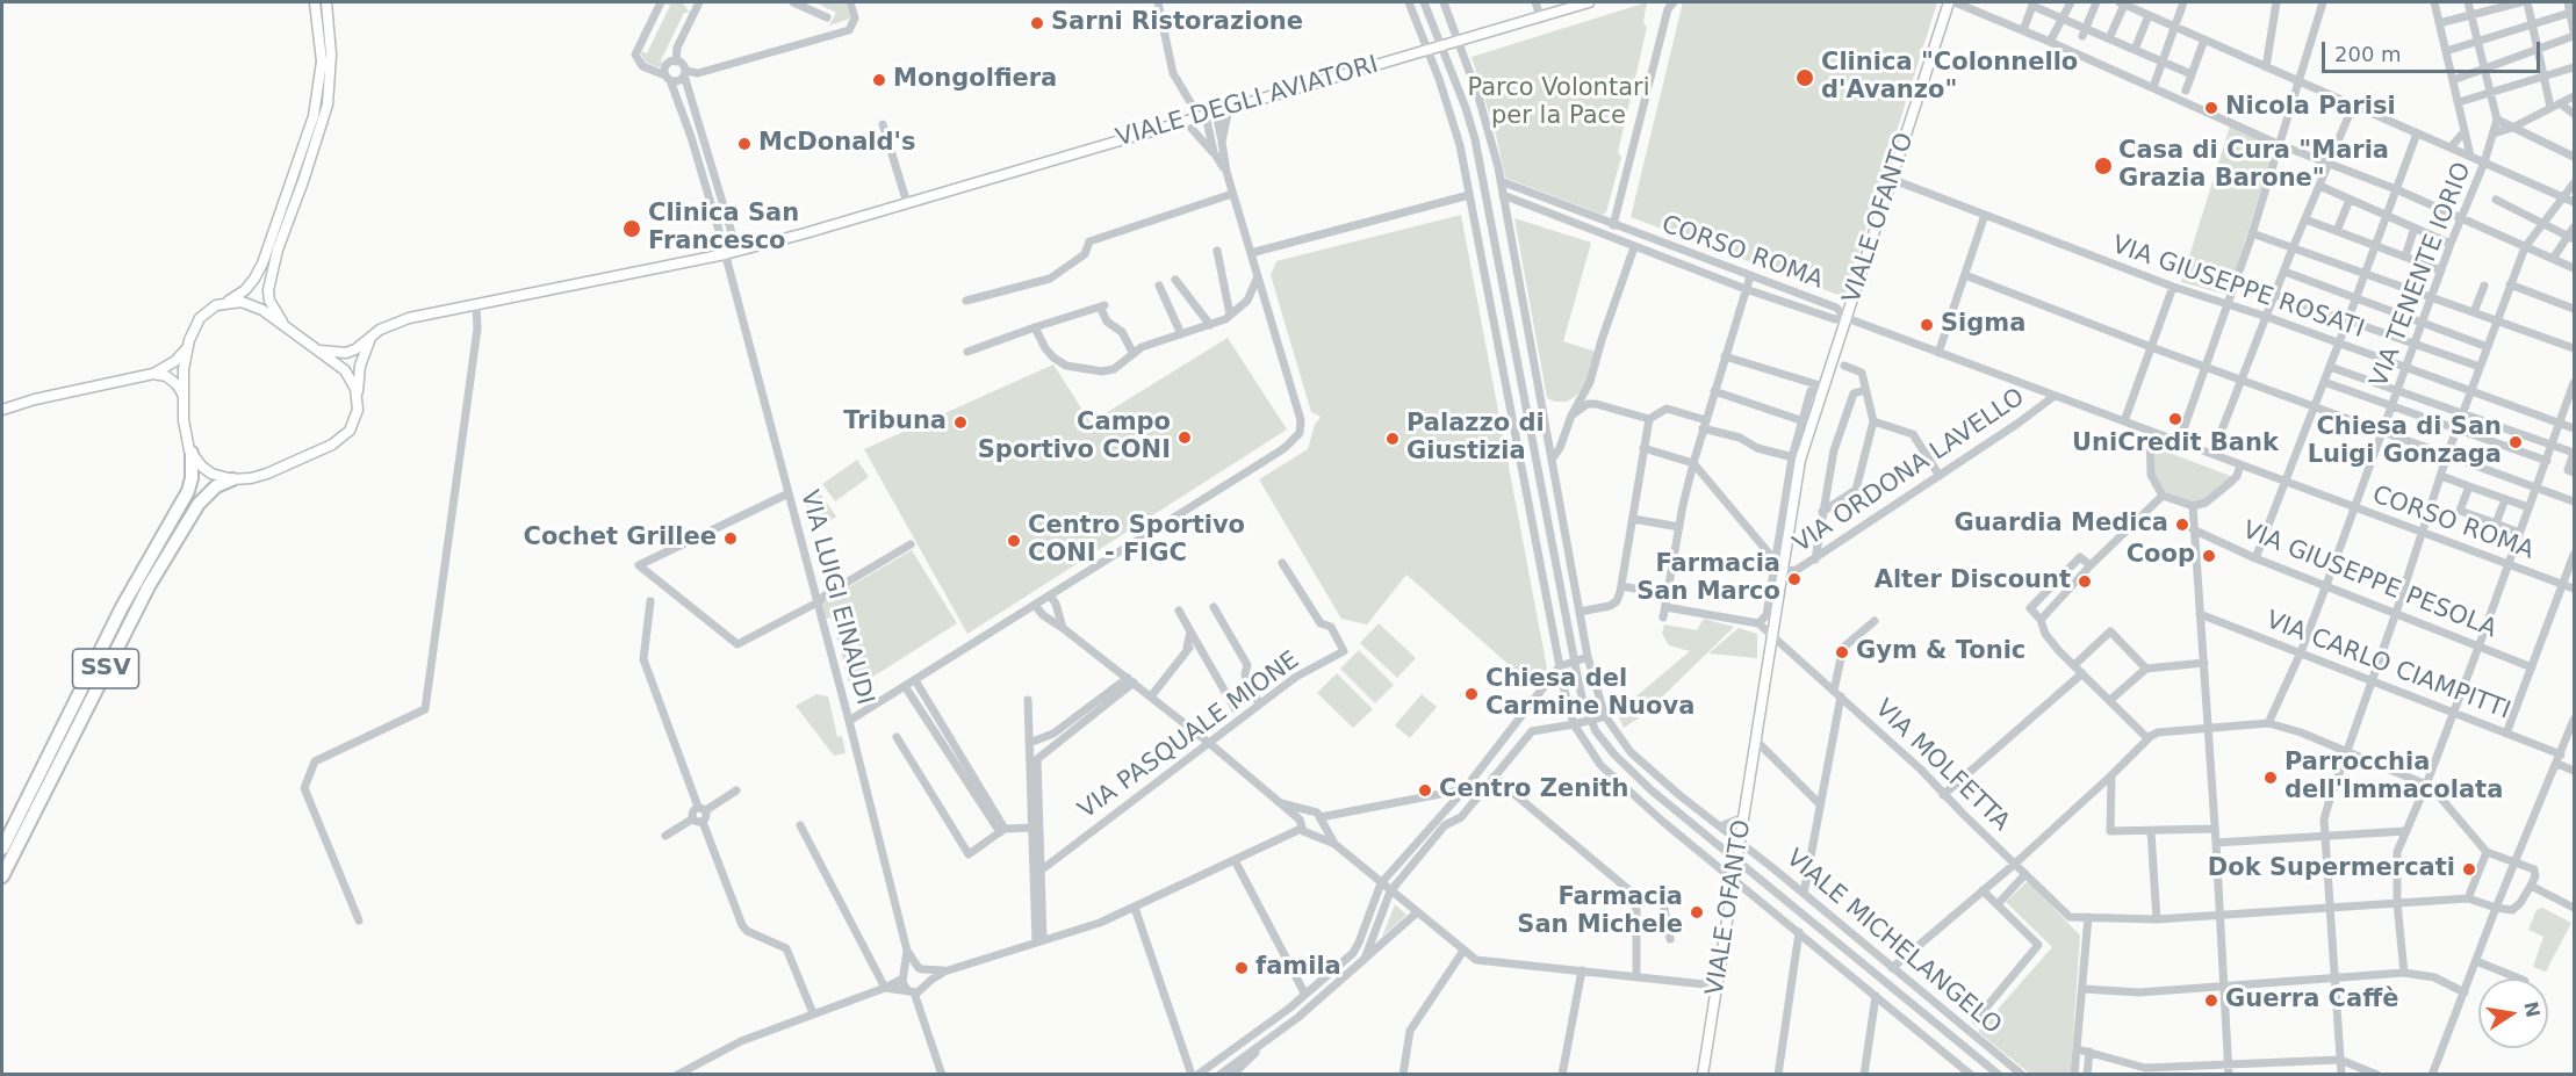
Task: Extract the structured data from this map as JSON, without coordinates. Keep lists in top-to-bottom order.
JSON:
{
  "streets": {
    "highway": ["SSV"],
    "main road": ["VIALE DEGLI AVIATORI", "VIALE OFANTO"],
    "street": [
      "CORSO ROMA",
      "VIA TENENTE IORIO",
      "VIA GIUSEPPE ROSATI",
      "VIA ORDONA LAVELLO",
      "VIA GIUSEPPE PESOLA",
      "VIA LUIGI EINAUDI",
      "VIA CARLO CIAMPITTI",
      "VIA PASQUALE MIONE",
      "VIA MOLFETTA",
      "VIALE MICHELANGELO"
    ]
  },
  "crossings": [
    ["VIALE DEGLI AVIATORI", "VIA LUIGI EINAUDI"],
    ["VIALE DEGLI AVIATORI", "SSV"],
    ["VIALE DEGLI AVIATORI", "VIALE MICHELANGELO"],
    ["VIALE OFANTO", "CORSO ROMA"],
    ["VIALE OFANTO", "VIA GIUSEPPE ROSATI"],
    ["VIALE OFANTO", "VIA ORDONA LAVELLO"],
    ["VIALE OFANTO", "VIA MOLFETTA"],
    ["VIALE OFANTO", "VIALE MICHELANGELO"],
    ["CORSO ROMA", "VIA TENENTE IORIO"],
    ["CORSO ROMA", "VIA ORDONA LAVELLO"],
    ["CORSO ROMA", "VIALE MICHELANGELO"],
    ["VIA TENENTE IORIO", "VIA GIUSEPPE ROSATI"],
    ["VIA TENENTE IORIO", "VIA GIUSEPPE PESOLA"],
    ["VIA TENENTE IORIO", "VIA CARLO CIAMPITTI"]
  ],
  "parks": ["Parco Volontari per la Pace"],
  "places": [
    "Sarni Ristorazione",
    "Clinica \"Colonnello d'Avanzo\"",
    "Mongolfiera",
    "Nicola Parisi",
    "McDonald's",
    "Casa di Cura \"Maria Grazia Barone\"",
    "Clinica San Francesco",
    "Sigma",
    "UniCredit Bank",
    "Tribuna",
    "Campo Sportivo CONI",
    "Palazzo di Giustizia",
    "Chiesa di San Luigi Gonzaga",
    "Guardia Medica",
    "Cochet Grillee",
    "Centro Sportivo CONI - FIGC",
    "Coop",
    "Farmacia San Marco",
    "Alter Discount",
    "Gym & Tonic",
    "Chiesa del Carmine Nuova",
    "Parrocchia dell'Immacolata",
    "Centro Zenith",
    "Dok Supermercati",
    "Farmacia San Michele",
    "famila",
    "Guerra Caffè"
  ],
  "scale_bar": "200 m",
  "north": "right"
}
